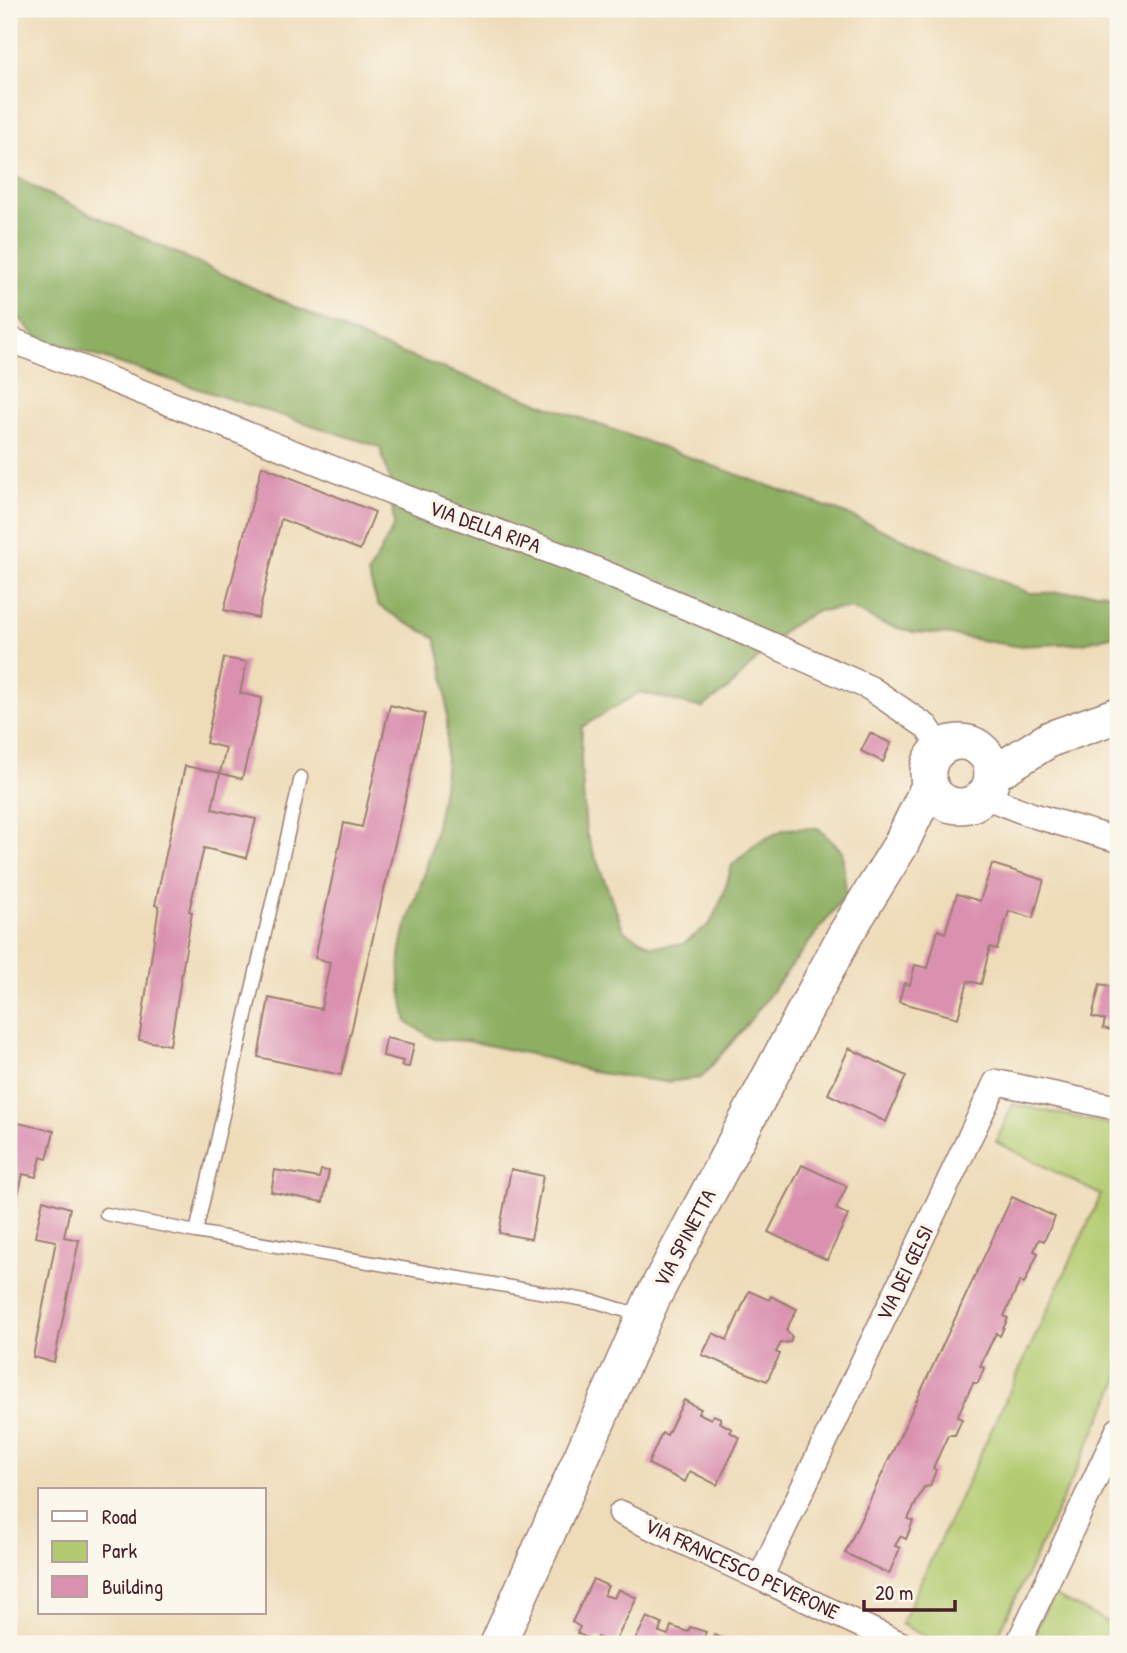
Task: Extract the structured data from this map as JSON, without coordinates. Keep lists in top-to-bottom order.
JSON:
{
  "streets": {
    "main road": ["VIA SPINETTA"],
    "street": ["VIA DELLA RIPA", "VIA DEI GELSI", "VIA FRANCESCO PEVERONE"]
  },
  "crossings": [
    ["VIA DELLA RIPA", "VIA SPINETTA"],
    ["VIA DEI GELSI", "VIA FRANCESCO PEVERONE"]
  ],
  "legend": ["Road", "Park", "Building"],
  "scale_bar": "20 m"
}
